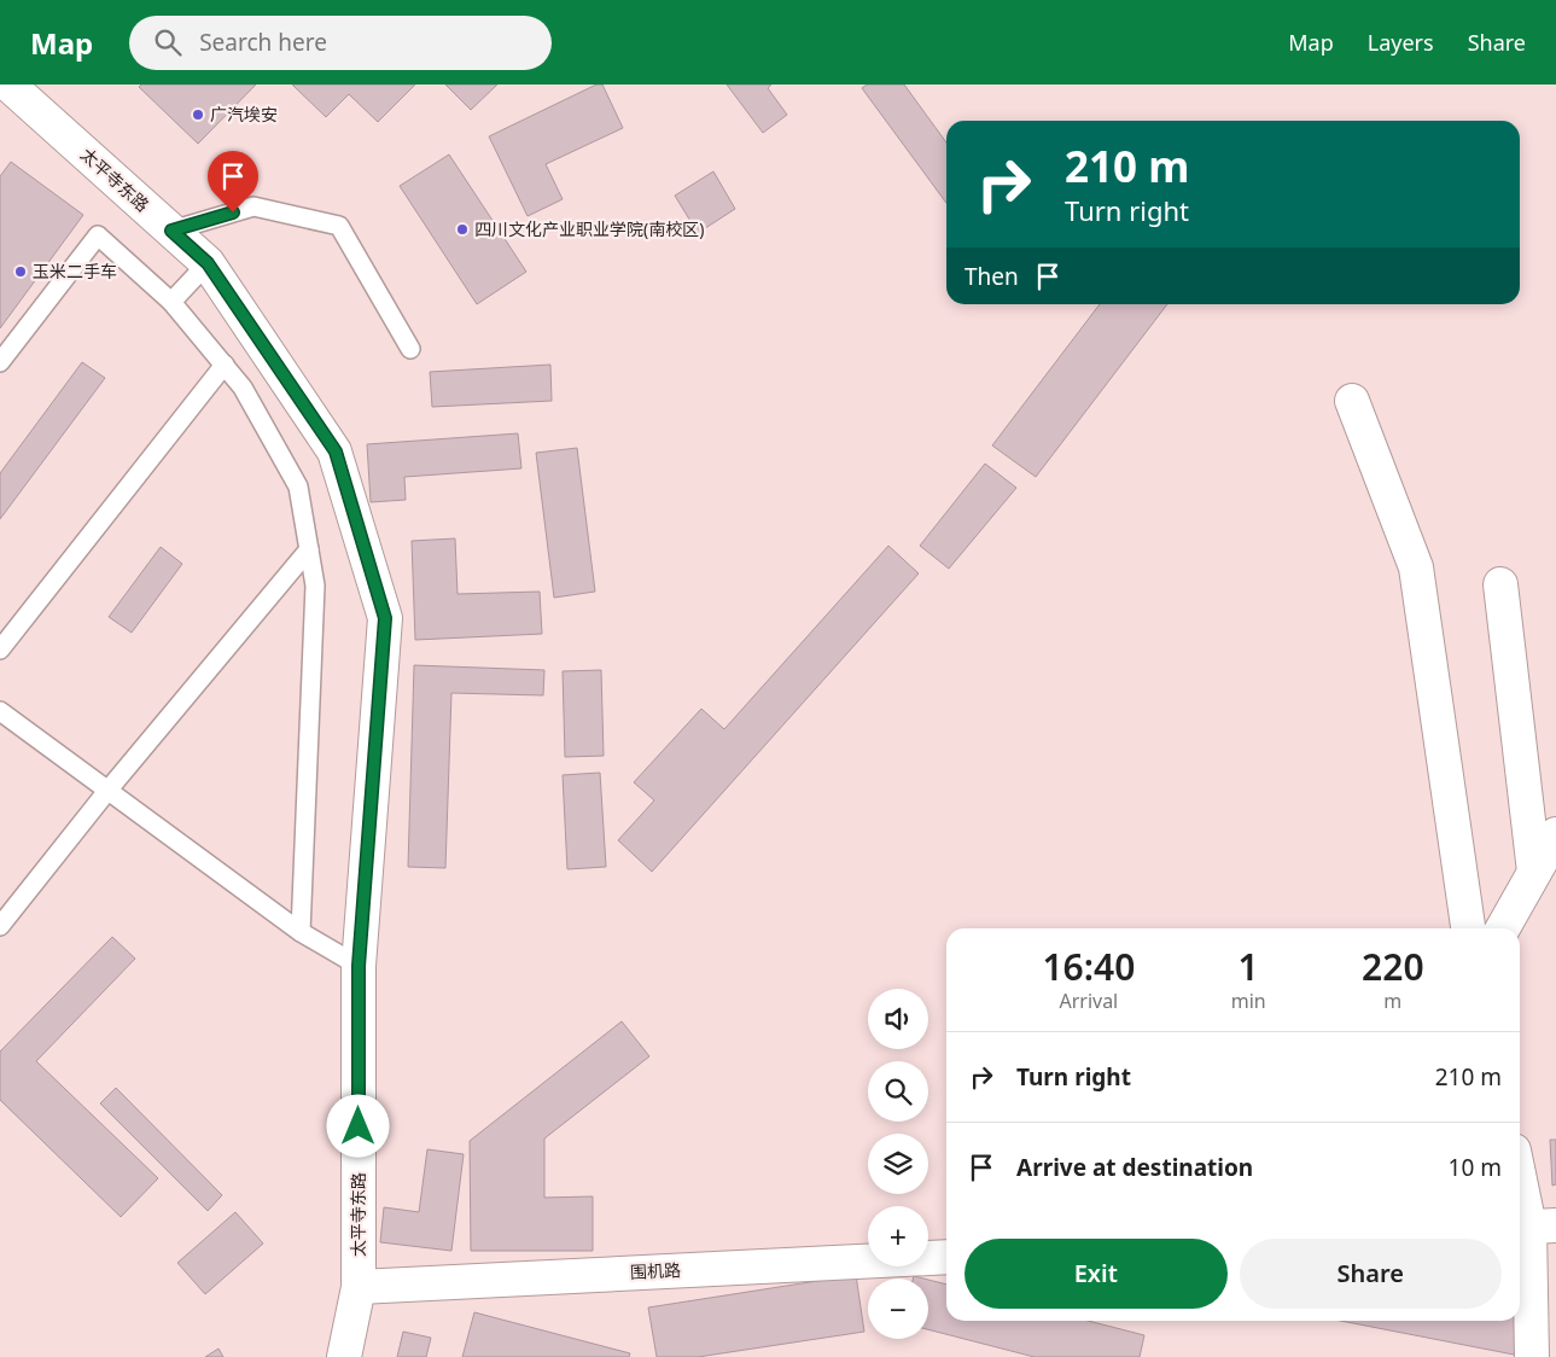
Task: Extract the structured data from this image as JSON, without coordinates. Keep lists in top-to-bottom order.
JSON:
{
  "streets": {
    "street": ["太平寺东路", "围机路"]
  },
  "crossings": [
    ["太平寺东路", "围机路"]
  ],
  "places": ["广汽埃安", "四川文化产业职业学院(南校区)", "玉米二手车"],
  "page": {
    "header": "Map",
    "search": "Search here",
    "nav": ["Map", "Layers", "Share"],
    "turn": ["210 m", "Turn right"],
    "then": "Then",
    "eta": [
      "16:40",
      "Arrival",
      "1",
      "min",
      "220",
      "m"
    ],
    "map_buttons": ["+", "−"],
    "list": [
      {
        "name": "Turn right",
        "value": "210 m"
      },
      {
        "name": "Arrive at destination",
        "value": "10 m"
      }
    ],
    "buttons": ["Exit", "Share"]
  }
}
